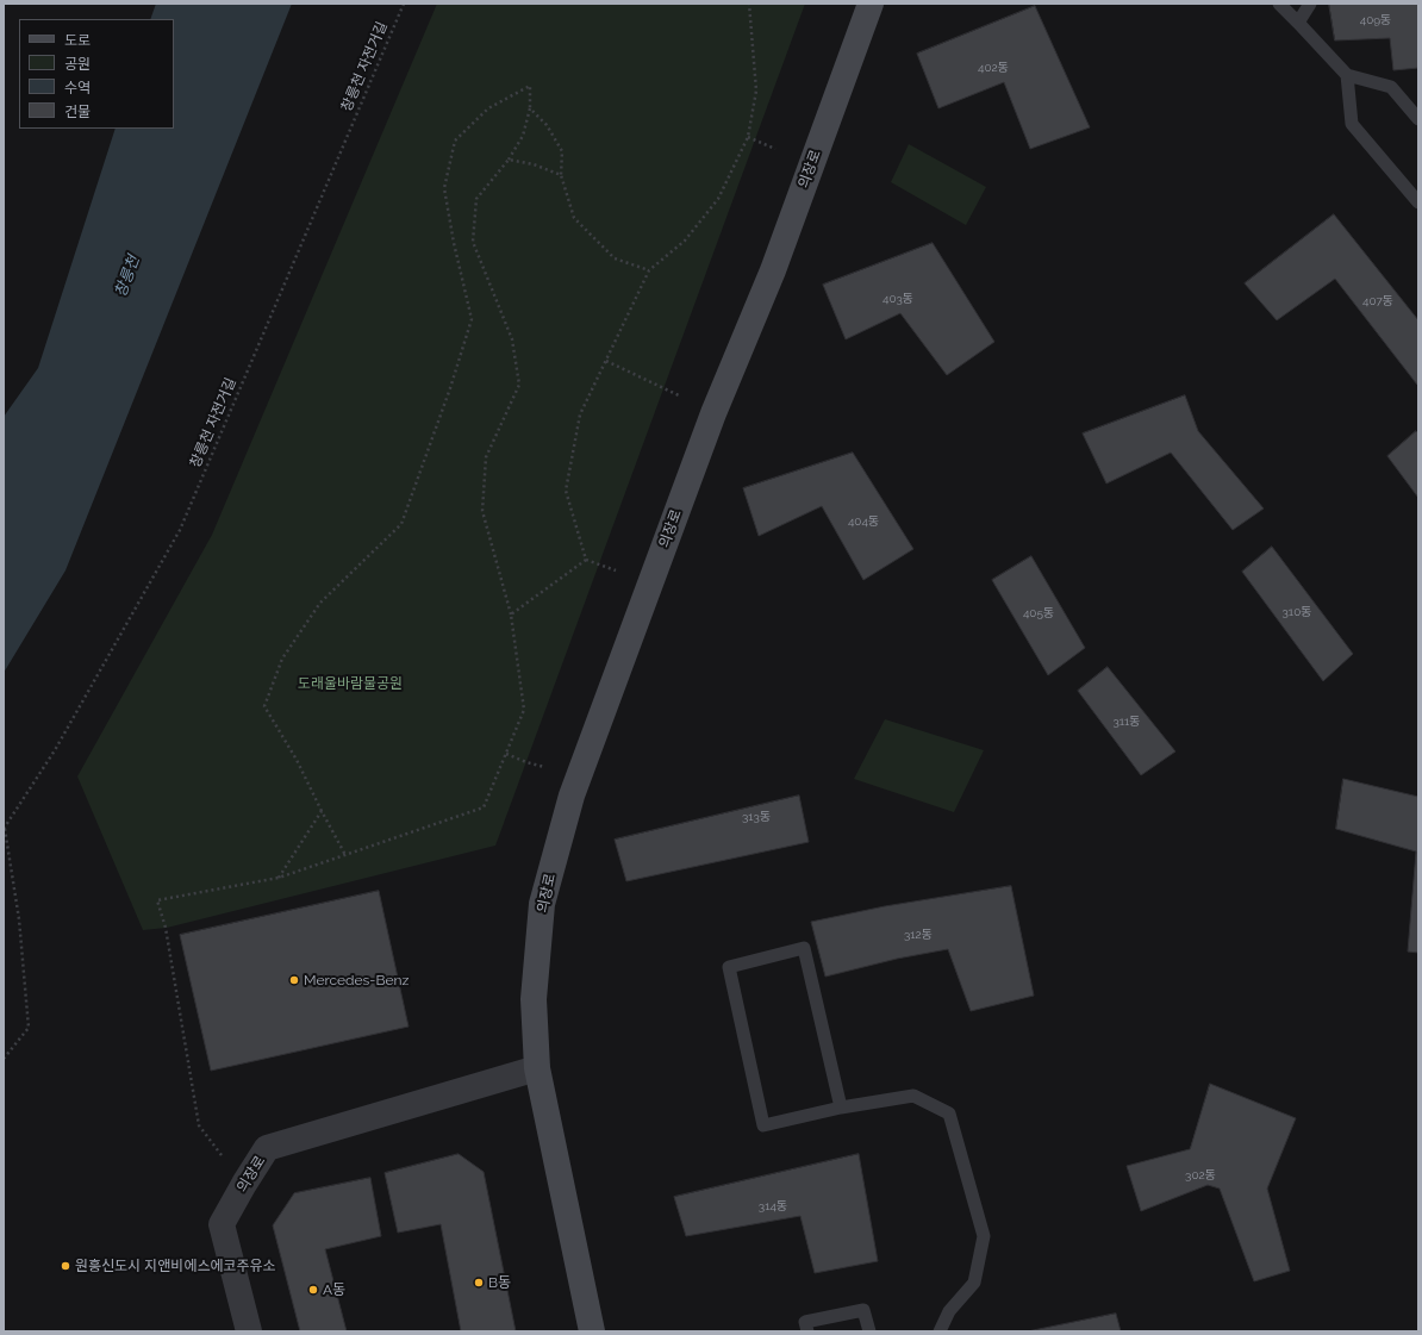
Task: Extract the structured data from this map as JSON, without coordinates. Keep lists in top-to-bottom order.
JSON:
{
  "streets": {
    "street": ["의장로"],
    "path": ["창릉천 자전거길"]
  },
  "water": ["창릉천"],
  "parks": ["도래울바람물공원"],
  "places": [
    "Mercedes-Benz",
    "원흥신도시 지앤비에스에코주유소",
    "B동",
    "A동"
  ],
  "house_numbers": [
    "409동",
    "402동",
    "403동",
    "407동",
    "404동",
    "310동",
    "405동",
    "311동",
    "313동",
    "312동",
    "302동",
    "314동"
  ],
  "legend": [
    "도로",
    "공원",
    "수역",
    "건물"
  ]
}
